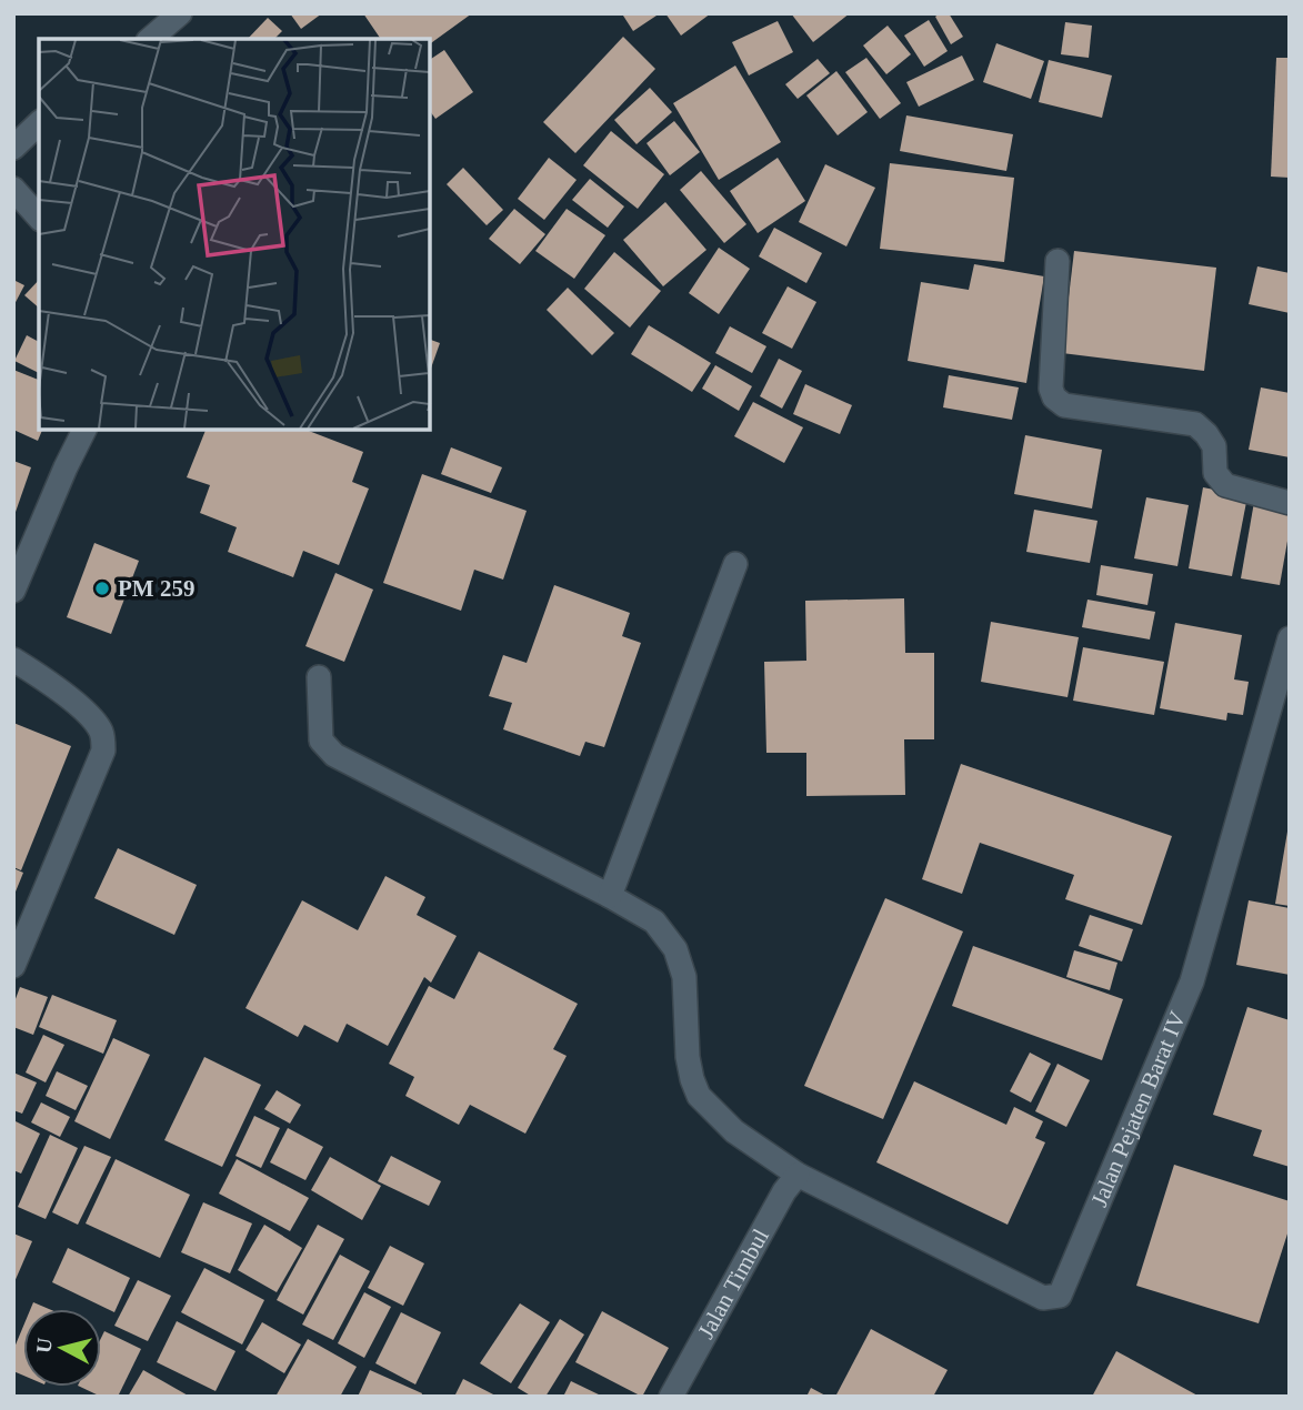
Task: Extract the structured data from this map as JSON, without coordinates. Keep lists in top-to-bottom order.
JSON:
{
  "streets": {
    "street": ["Jalan Pejaten Barat IV", "Jalan Timbul"]
  },
  "crossings": [
    ["Jalan Pejaten Barat IV", "Jalan Timbul"]
  ],
  "places": ["PM 259"],
  "north": "left"
}
